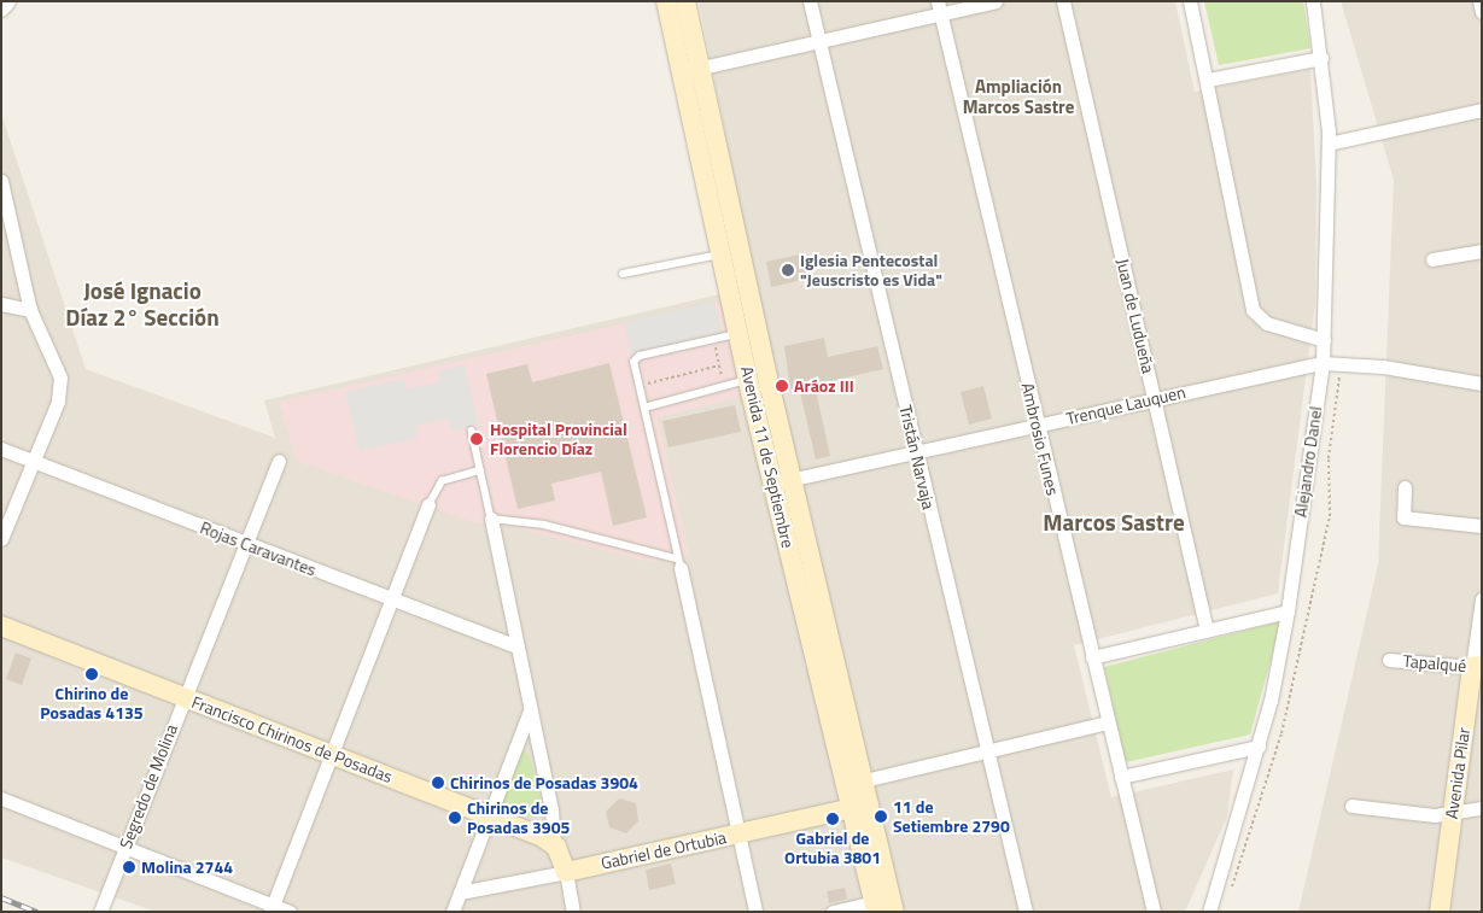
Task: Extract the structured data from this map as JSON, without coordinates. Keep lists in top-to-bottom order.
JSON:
{
  "streets": {
    "main road": [
      "Avenida 11 de Septiembre",
      "Francisco Chirinos de Posadas",
      "Avenida Pilar",
      "Gabriel de Ortubia"
    ],
    "street": [
      "Juan de Ludueña",
      "Trenque Lauquen",
      "Ambrosio Funes",
      "Tristán Narvaja",
      "Alejandro Danel",
      "Rojas Caravantes",
      "Tapalqué",
      "Segredo de Molina"
    ]
  },
  "crossings": [
    ["Juan de Ludueña", "Trenque Lauquen"],
    ["Trenque Lauquen", "Ambrosio Funes"],
    ["Trenque Lauquen", "Avenida 11 de Septiembre"],
    ["Trenque Lauquen", "Tristán Narvaja"],
    ["Trenque Lauquen", "Alejandro Danel"],
    ["Avenida 11 de Septiembre", "Gabriel de Ortubia"],
    ["Rojas Caravantes", "Segredo de Molina"],
    ["Tapalqué", "Avenida Pilar"],
    ["Francisco Chirinos de Posadas", "Segredo de Molina"]
  ],
  "districts": ["Ampliación Marcos Sastre", "José Ignacio Díaz 2° Sección", "Marcos Sastre"],
  "places": [
    "Iglesia Pentecostal \"Jeuscristo es Vida\"",
    "Aráoz III",
    "Hospital Provincial Florencio Díaz",
    "Chirino de Posadas 4135",
    "Chirinos de Posadas 3904",
    "11 de Setiembre 2790",
    "Chirinos de Posadas 3905",
    "Gabriel de Ortubia 3801",
    "Molina 2744"
  ]
}
